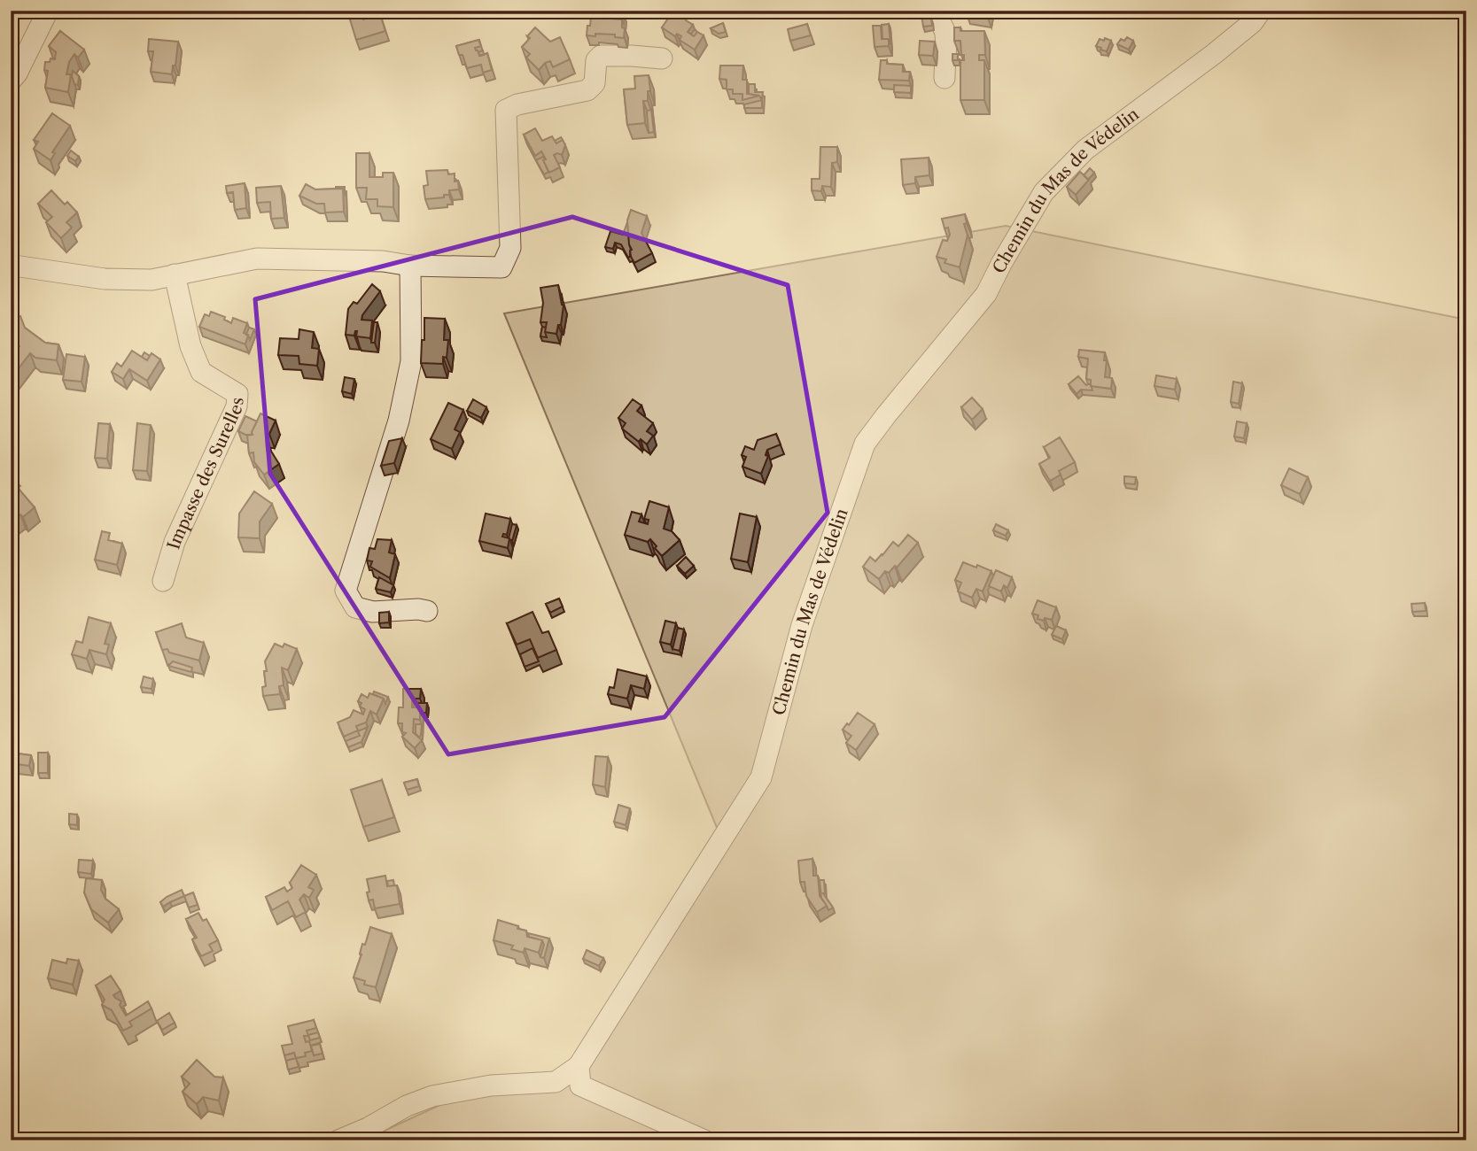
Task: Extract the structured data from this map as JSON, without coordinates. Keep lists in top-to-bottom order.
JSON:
{
  "streets": {
    "street": ["Chemin du Mas de Védelin", "Impasse des Surelles"]
  }
}
